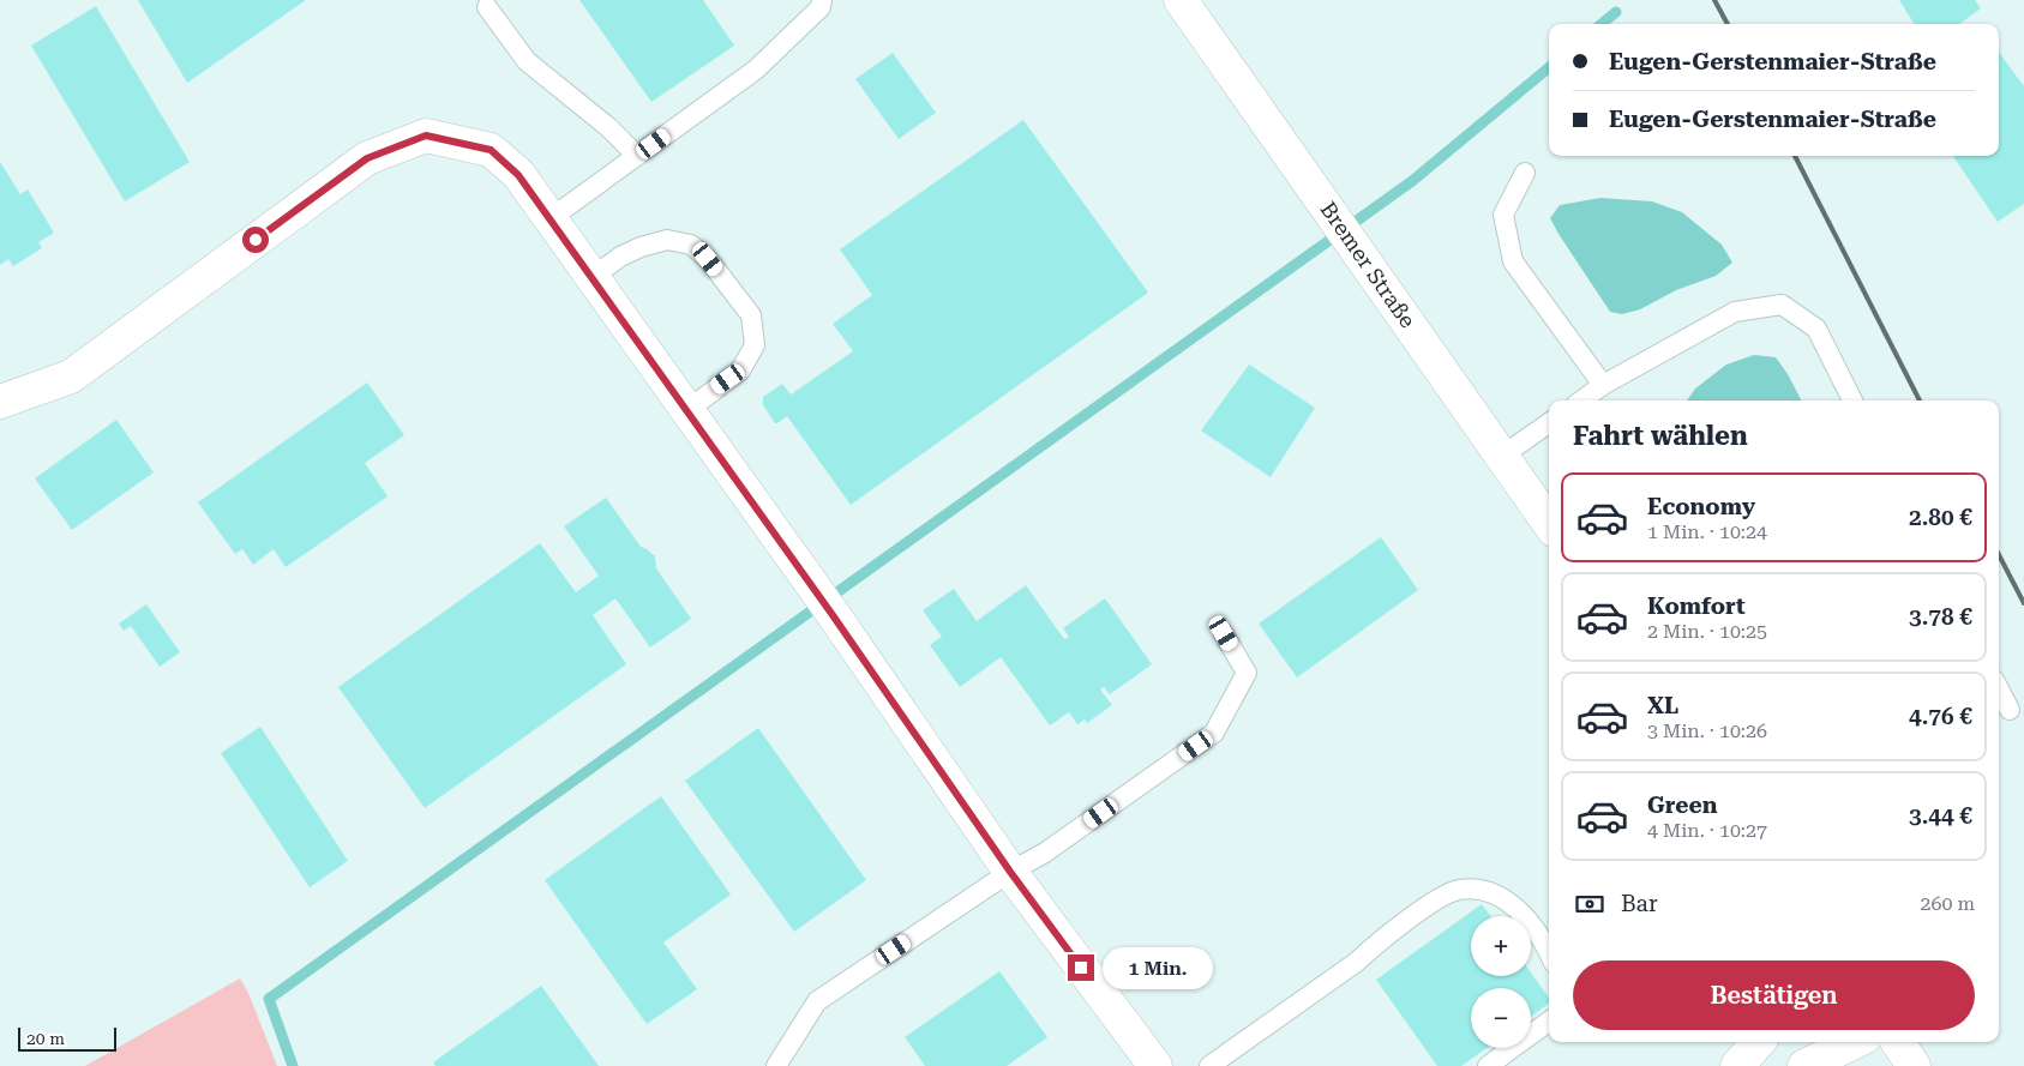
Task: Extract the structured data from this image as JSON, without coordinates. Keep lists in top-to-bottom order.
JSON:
{
  "streets": {
    "street": ["Bremer Straße"]
  },
  "scale_bar": "20 m",
  "page": {
    "banner": ["Eugen-Gerstenmaier-Straße", "Eugen-Gerstenmaier-Straße"],
    "heading": "Fahrt wählen",
    "list": [
      {
        "name": "Economy",
        "note": "1 Min. · 10:24",
        "value": "2.80 €"
      },
      {
        "name": "Komfort",
        "note": "2 Min. · 10:25",
        "value": "3.78 €"
      },
      {
        "name": "XL",
        "note": "3 Min. · 10:26",
        "value": "4.76 €"
      },
      {
        "name": "Green",
        "note": "4 Min. · 10:27",
        "value": "3.44 €"
      }
    ],
    "pay": ["Bar", "260 m"],
    "map_buttons": ["+", "−"],
    "bubble": "1 Min.",
    "buttons": "Bestätigen",
    "scale": "20 m"
  }
}
